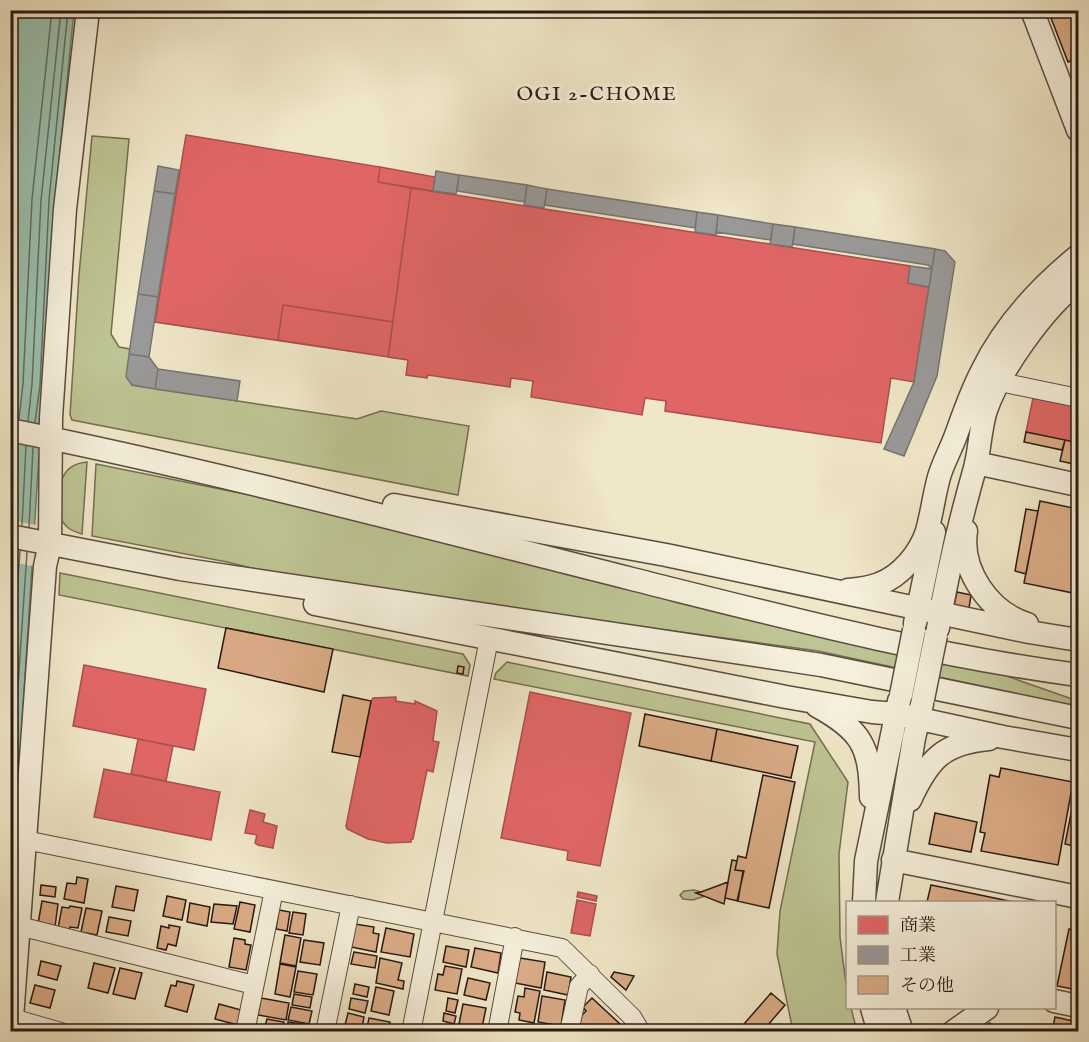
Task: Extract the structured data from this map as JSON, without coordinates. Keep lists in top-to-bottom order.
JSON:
{
  "districts": ["OGI 2-CHOME"],
  "legend": ["商業", "工業", "その他"]
}
